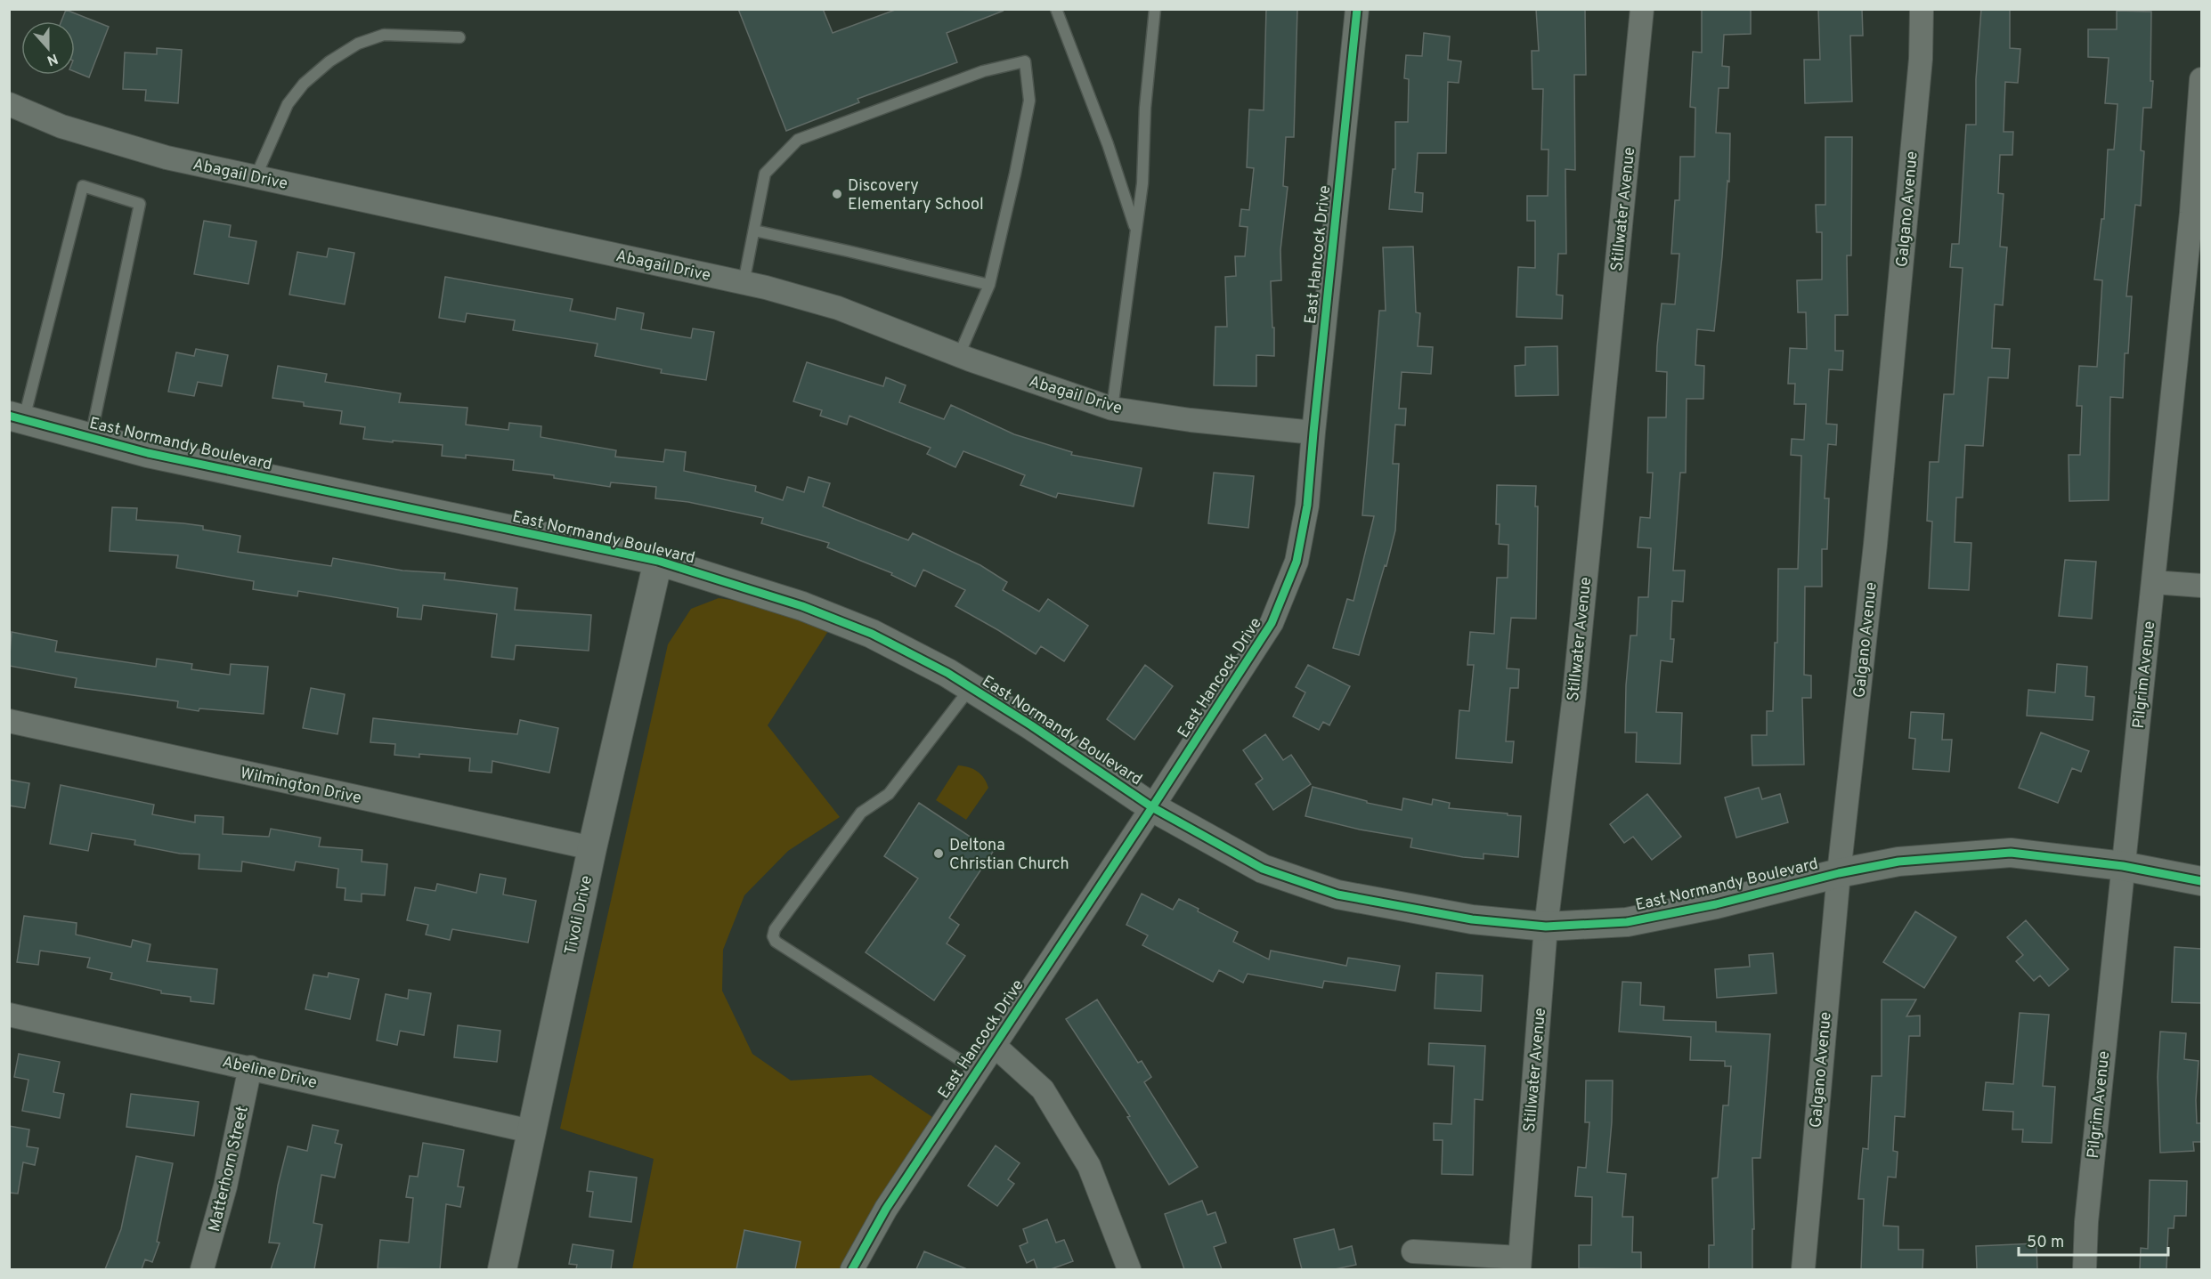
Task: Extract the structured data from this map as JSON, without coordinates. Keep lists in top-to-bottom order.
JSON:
{
  "streets": {
    "street": [
      "Abagail Drive",
      "Stillwater Avenue",
      "Galgano Avenue",
      "East Hancock Drive",
      "East Normandy Boulevard",
      "Pilgrim Avenue",
      "Wilmington Drive",
      "Tivoli Drive",
      "Abeline Drive",
      "Matterhorn Street"
    ]
  },
  "crossings": [
    ["Abagail Drive", "East Hancock Drive"],
    ["Stillwater Avenue", "East Normandy Boulevard"],
    ["Galgano Avenue", "East Normandy Boulevard"],
    ["East Hancock Drive", "East Normandy Boulevard"],
    ["East Normandy Boulevard", "Pilgrim Avenue"],
    ["East Normandy Boulevard", "Tivoli Drive"],
    ["Wilmington Drive", "Tivoli Drive"],
    ["Tivoli Drive", "Abeline Drive"],
    ["Abeline Drive", "Matterhorn Street"]
  ],
  "places": ["Discovery Elementary School", "Deltona Christian Church"],
  "scale_bar": "50 m",
  "north": "bottom"
}
